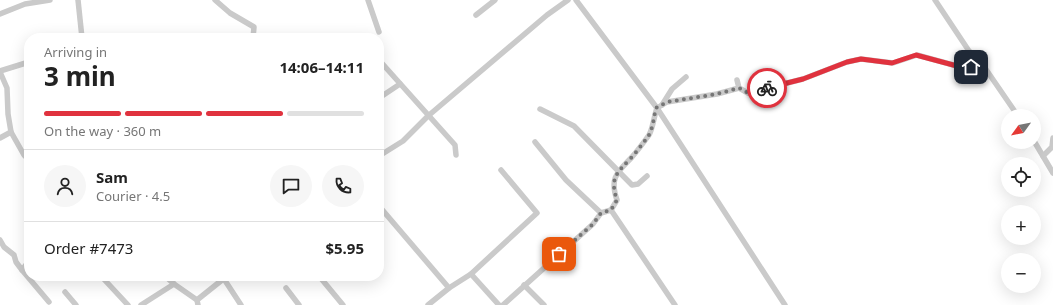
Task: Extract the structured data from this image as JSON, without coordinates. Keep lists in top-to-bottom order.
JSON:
{
  "north": "bottom left",
  "page": {
    "heading": ["3 min", "Arriving in", "14:06–14:11"],
    "panel": [
      "Sam",
      "Courier · 4.5",
      "Order #7473",
      "$5.95"
    ],
    "bar": "On the way · 360 m",
    "map_buttons": ["+", "−"]
  }
}
